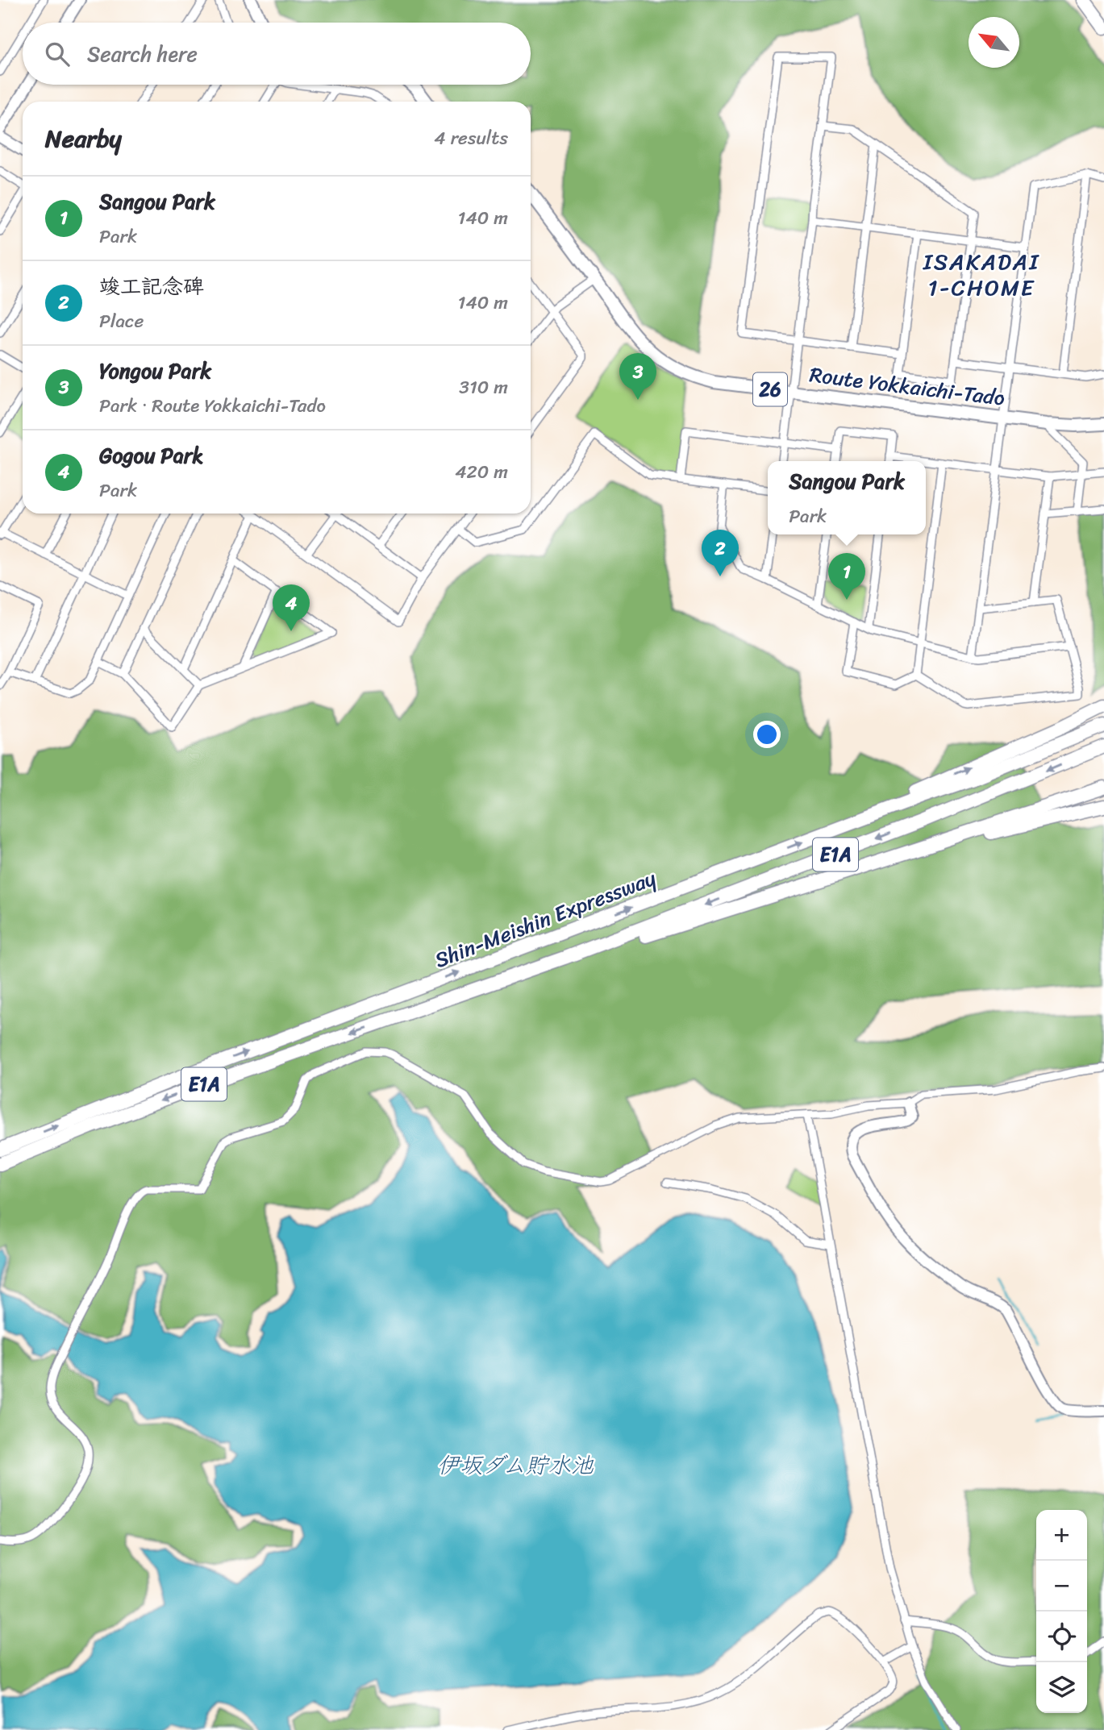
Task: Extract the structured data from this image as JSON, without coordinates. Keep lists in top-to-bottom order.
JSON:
{
  "streets": {
    "highway": ["E1A", "Shin-Meishin Expressway"],
    "main road": ["Route Yokkaichi-Tado", "26"]
  },
  "districts": ["ISAKADAI 1-CHOME"],
  "water": ["伊坂ダム貯水池"],
  "north": "top left",
  "page": {
    "search": "Search here",
    "heading": ["Nearby", "4 results"],
    "list": [
      {
        "mark": "1",
        "name": "Sangou Park",
        "note": "Park",
        "value": "140 m"
      },
      {
        "mark": "2",
        "name": "竣工記念碑",
        "note": "Place",
        "value": "140 m"
      },
      {
        "mark": "3",
        "name": "Yongou Park",
        "note": "Park · Route Yokkaichi-Tado",
        "value": "310 m"
      },
      {
        "mark": "4",
        "name": "Gogou Park",
        "note": "Park",
        "value": "420 m"
      }
    ],
    "pins": [
      "3",
      "2",
      "1",
      "4"
    ],
    "popup": ["Sangou Park", "Park"],
    "map_buttons": ["+", "−"]
  }
}
